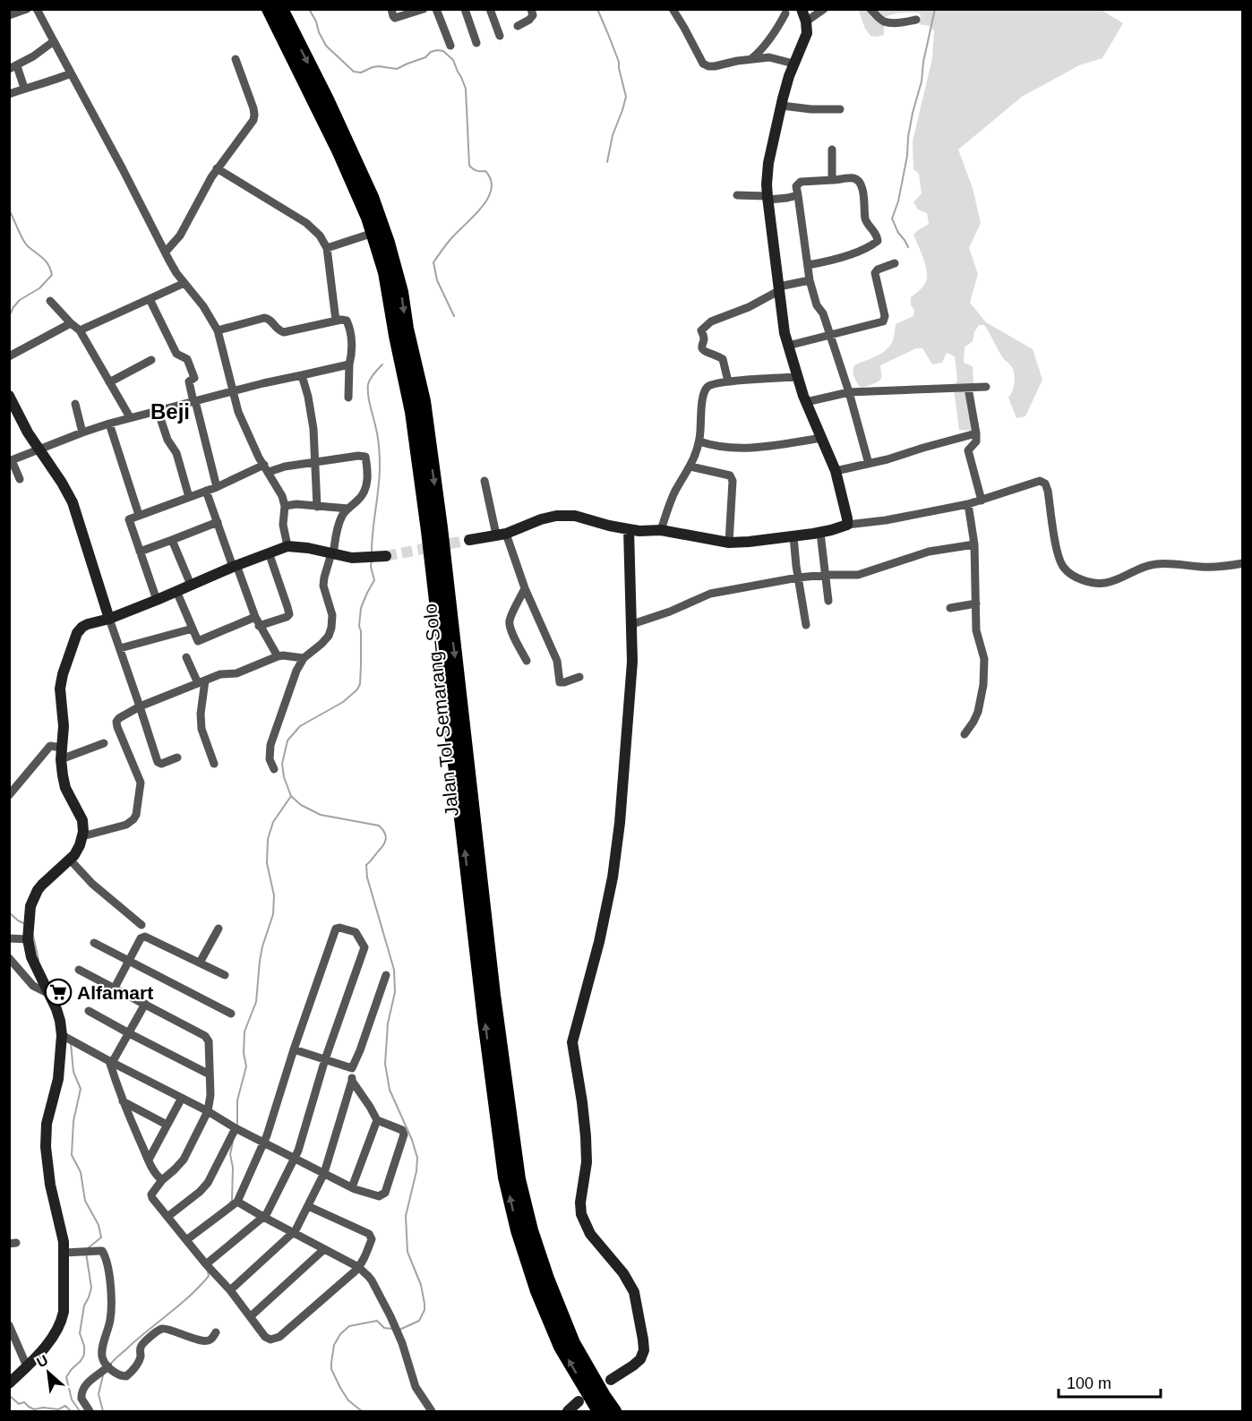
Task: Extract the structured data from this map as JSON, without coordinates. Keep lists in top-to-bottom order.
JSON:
{
  "streets": {
    "highway": ["Jalan Tol Semarang–Solo"]
  },
  "districts": ["Beji"],
  "places": {
    "supermarket": ["Alfamart"]
  },
  "scale_bar": "100 m",
  "north": "top left"
}
